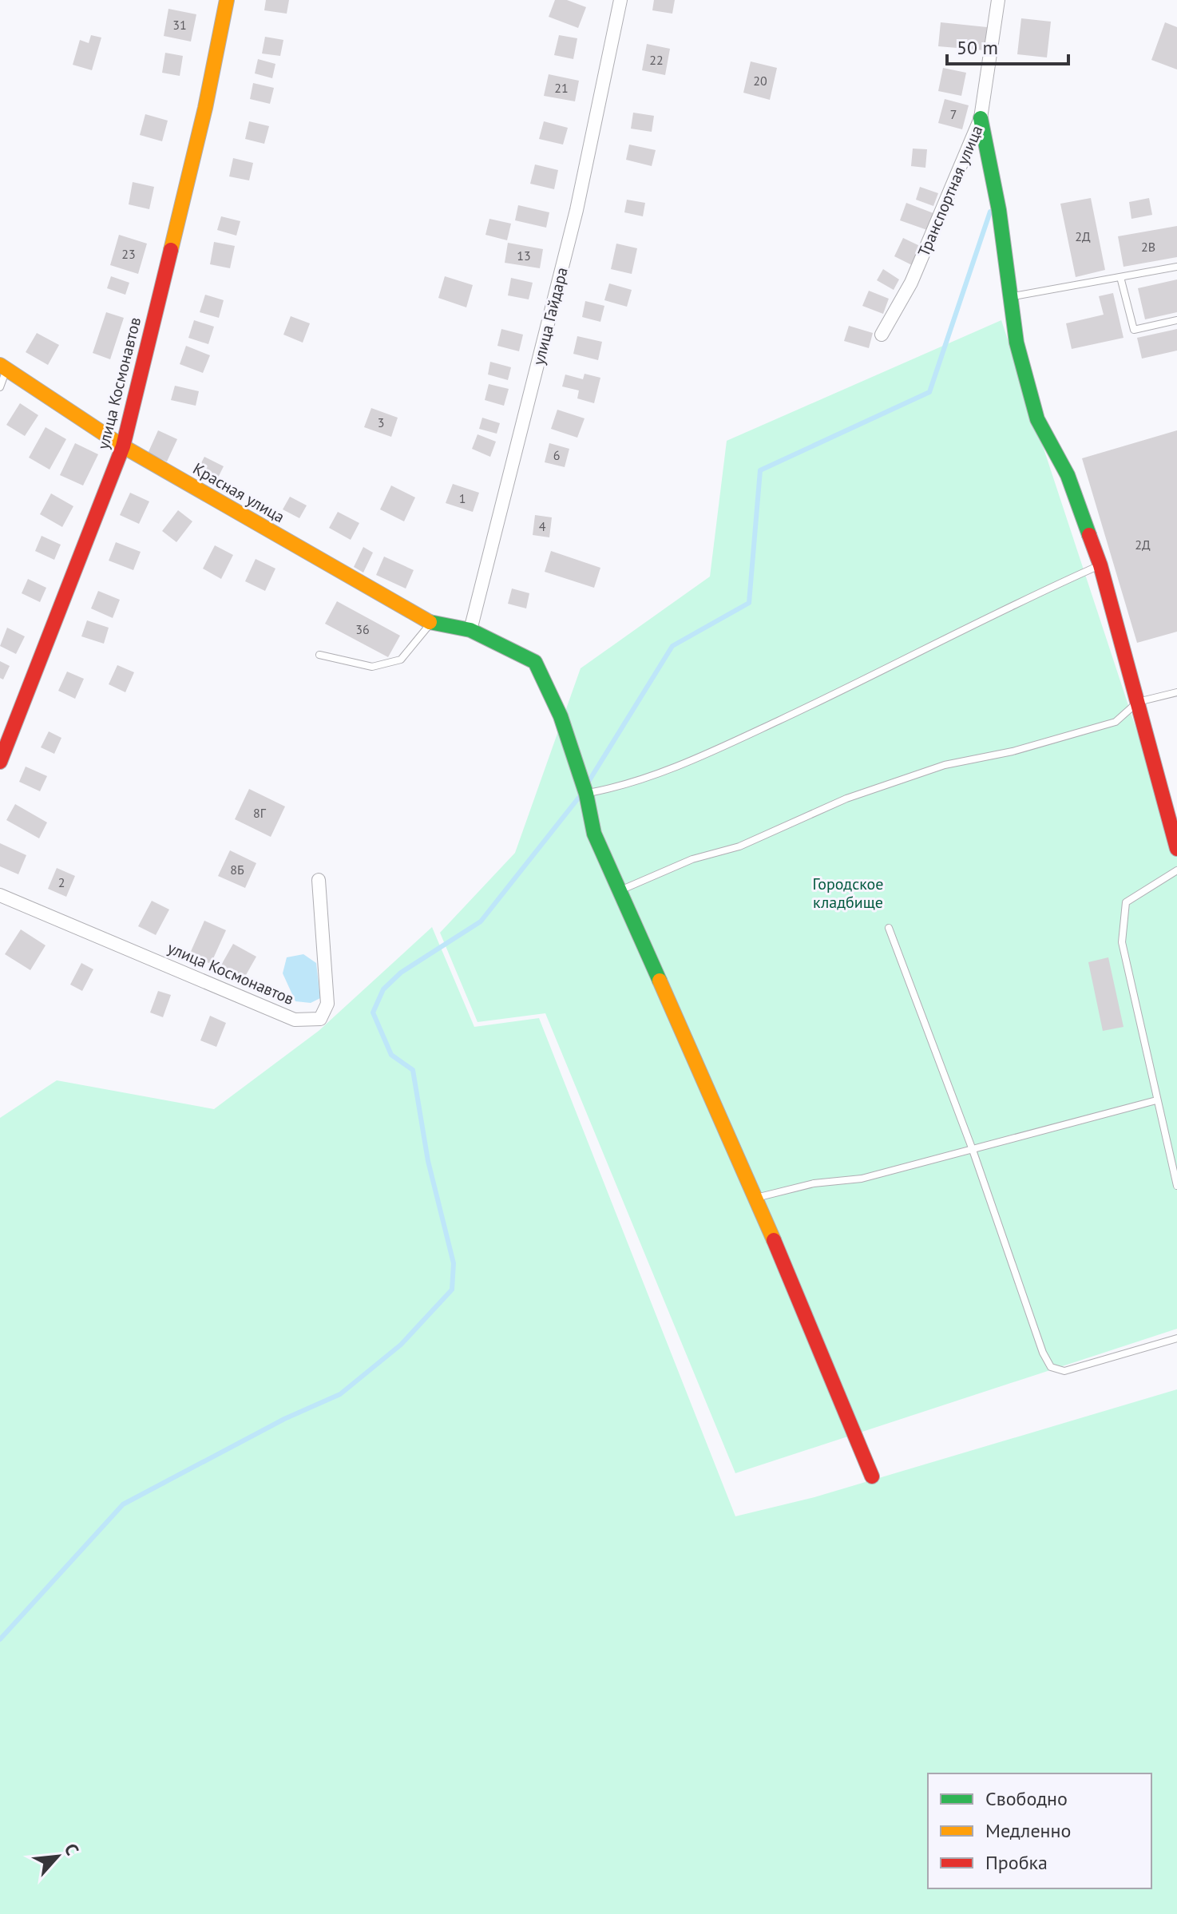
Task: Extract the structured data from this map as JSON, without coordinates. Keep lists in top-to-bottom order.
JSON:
{
  "streets": {
    "street": [
      "Транспортная улица",
      "улица Гайдара",
      "улица Космонавтов",
      "Красная улица"
    ]
  },
  "crossings": [
    ["улица Гайдара", "Красная улица"],
    ["улица Космонавтов", "Красная улица"]
  ],
  "parks": ["Городское кладбище"],
  "house_numbers": [
    "31",
    "22",
    "20",
    "21",
    "7",
    "2Д",
    "2В",
    "23",
    "13",
    "3",
    "6",
    "1",
    "4",
    "2Д",
    "36",
    "8Г",
    "8Б",
    "2"
  ],
  "legend": ["Свободно", "Медленно", "Пробка"],
  "scale_bar": "50 m",
  "north": "top right"
}
